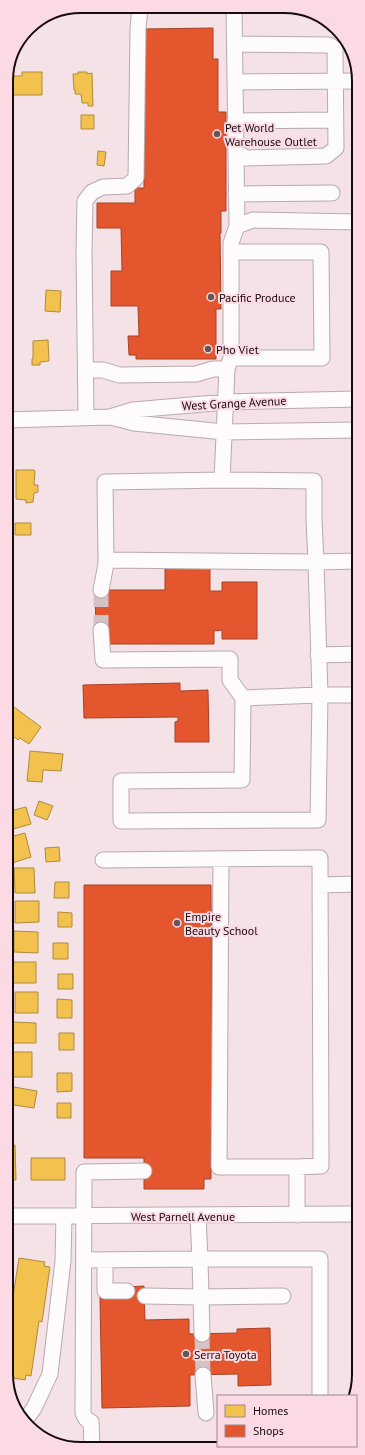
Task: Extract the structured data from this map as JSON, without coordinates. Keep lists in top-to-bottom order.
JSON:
{
  "streets": {
    "street": ["West Grange Avenue", "West Parnell Avenue"]
  },
  "places": [
    "Pet World Warehouse Outlet",
    "Pacific Produce",
    "Pho Viet",
    "Empire Beauty School",
    "Serra Toyota"
  ],
  "legend": ["Homes", "Shops"]
}
